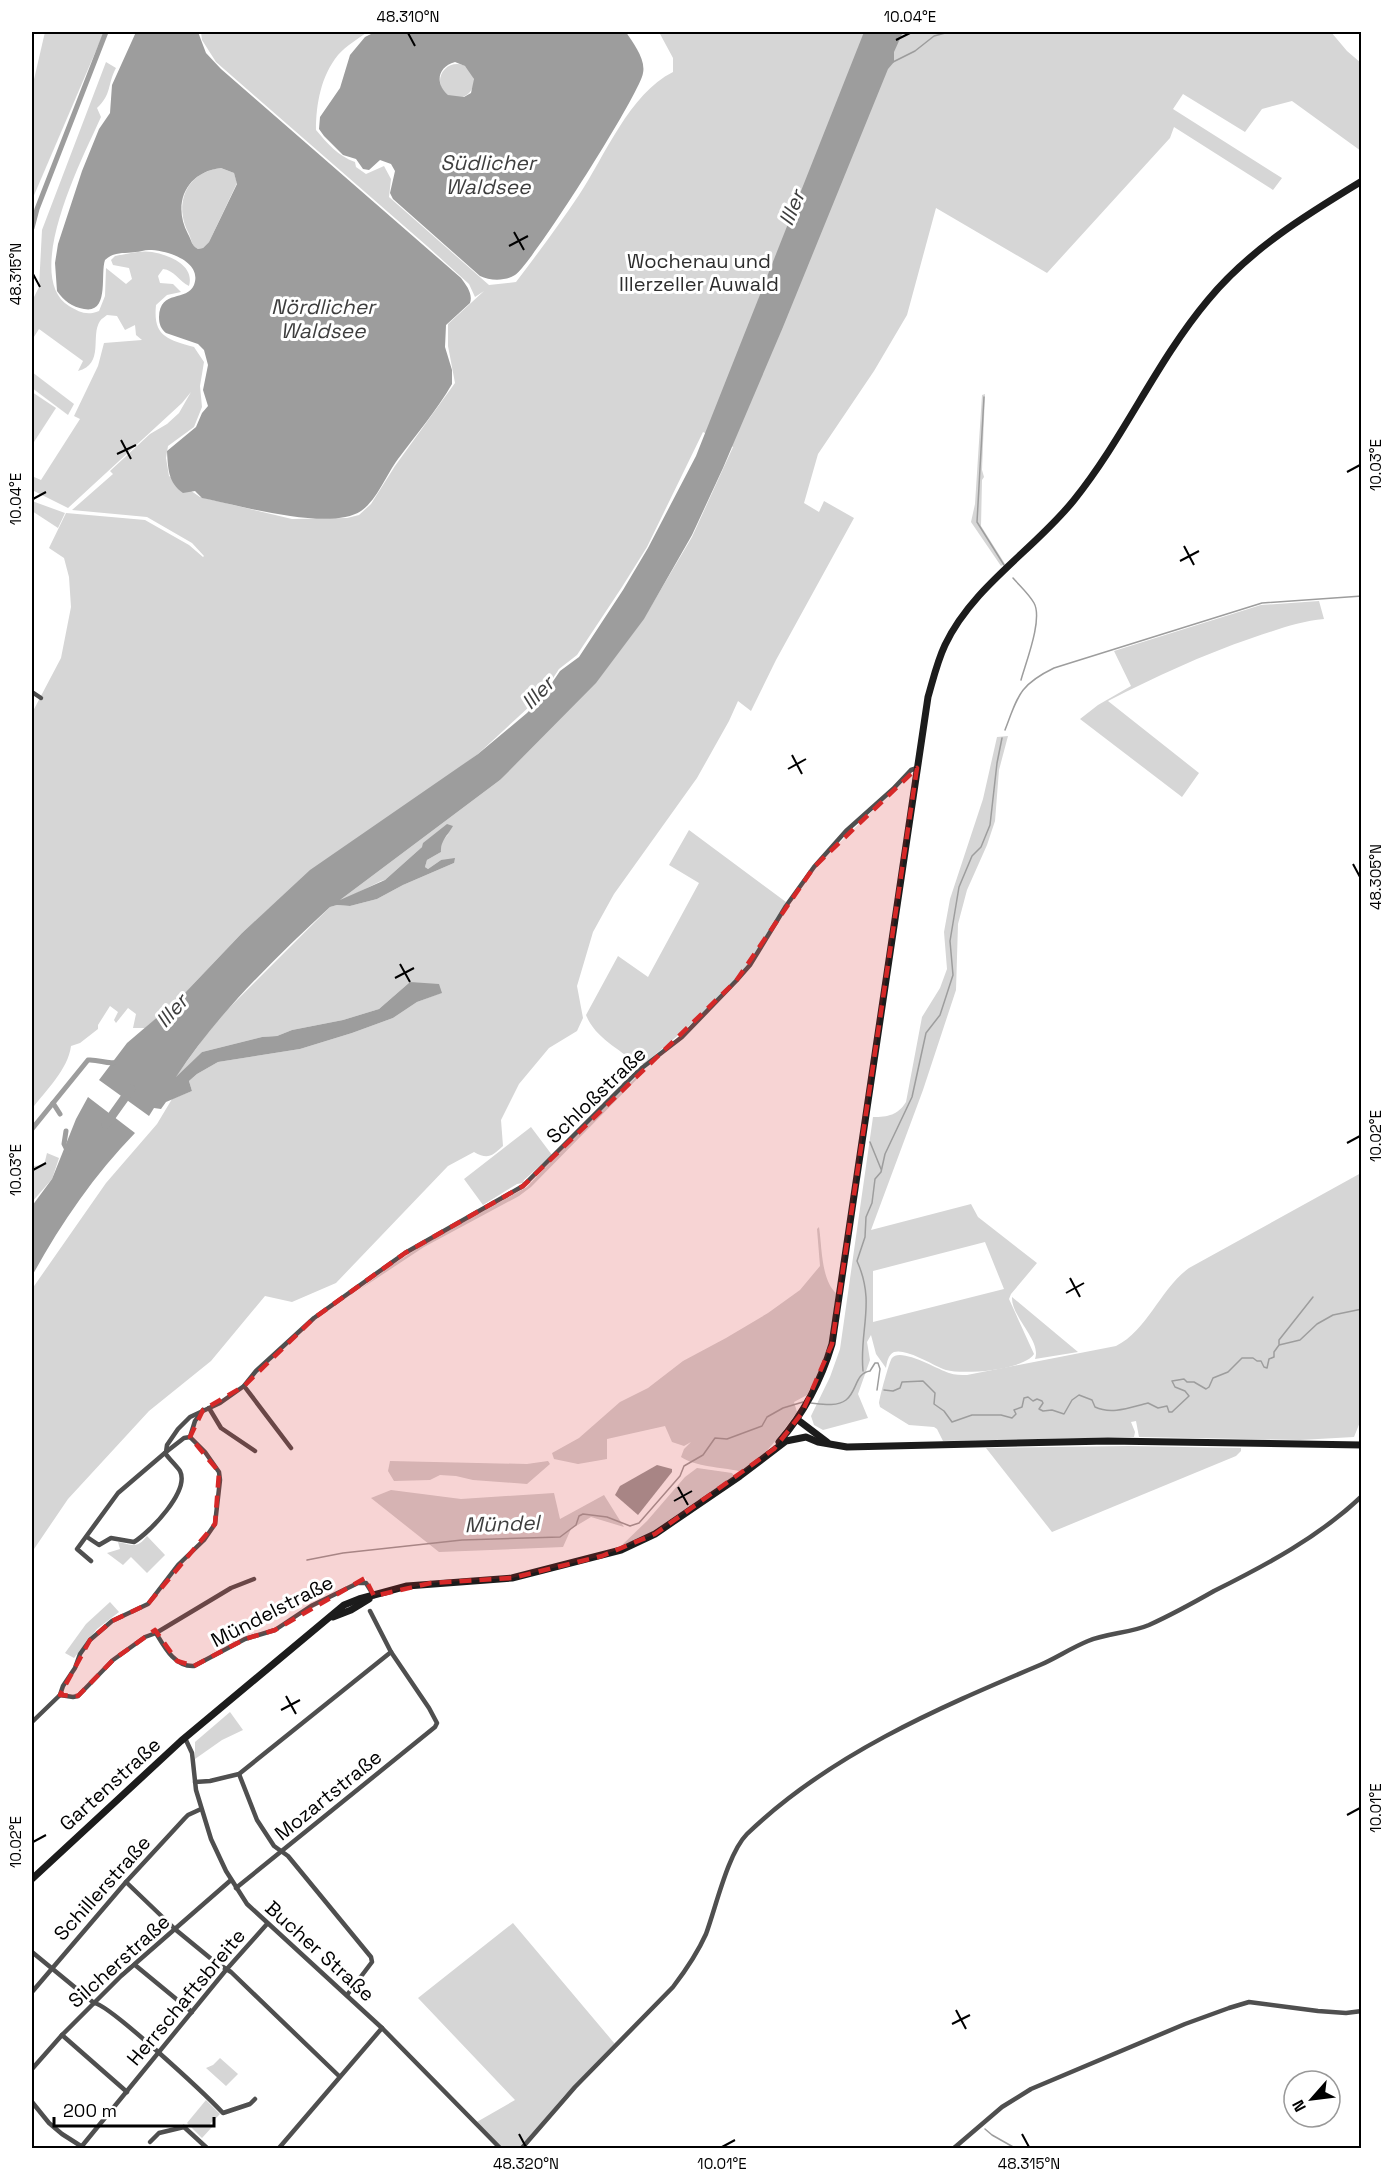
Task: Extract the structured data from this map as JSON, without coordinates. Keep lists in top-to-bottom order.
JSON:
{
  "streets": {
    "main road": ["Gartenstraße"],
    "street": [
      "Schloßstraße",
      "Mündelstraße",
      "Mozartstraße",
      "Schillerstraße",
      "Bucher Straße",
      "Silcherstraße",
      "Herrschaftsbreite"
    ]
  },
  "crossings": [
    ["Mündelstraße", "Gartenstraße"],
    ["Gartenstraße", "Bucher Straße"],
    ["Mozartstraße", "Bucher Straße"],
    ["Schillerstraße", "Bucher Straße"],
    ["Bucher Straße", "Silcherstraße"],
    ["Bucher Straße", "Herrschaftsbreite"]
  ],
  "water": [
    "Südlicher Waldsee",
    "Iller",
    "Nördlicher Waldsee",
    "Mündel"
  ],
  "parks": ["Wochenau und Illerzeller Auwald"],
  "scale_bar": "200 m",
  "north": "bottom left",
  "coordinates": [
    "48.310°N",
    "10.04°E",
    "48.315°N",
    "10.03°E",
    "48.305°N",
    "10.02°E",
    "10.01°E",
    "48.320°N"
  ]
}
